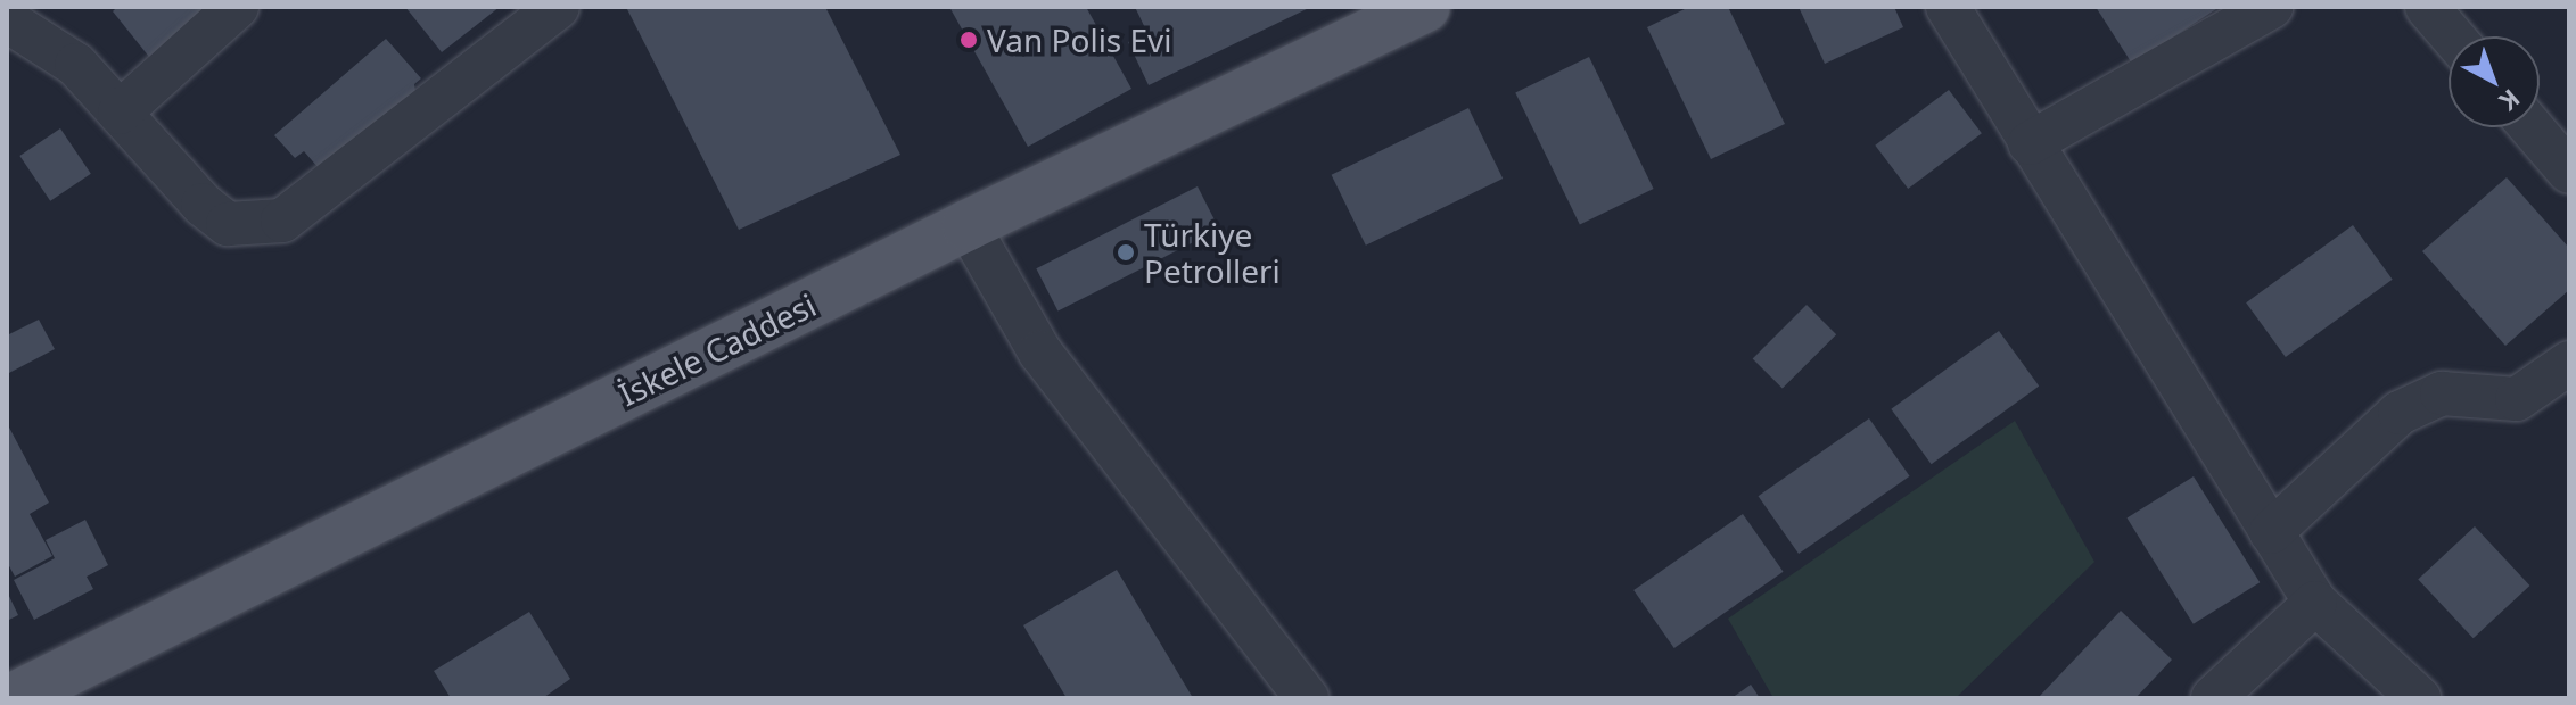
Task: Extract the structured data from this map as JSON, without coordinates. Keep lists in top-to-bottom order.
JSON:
{
  "streets": {
    "main road": ["İskele Caddesi"]
  },
  "places": ["Van Polis Evi", "Türkiye Petrolleri"],
  "north": "bottom right"
}
